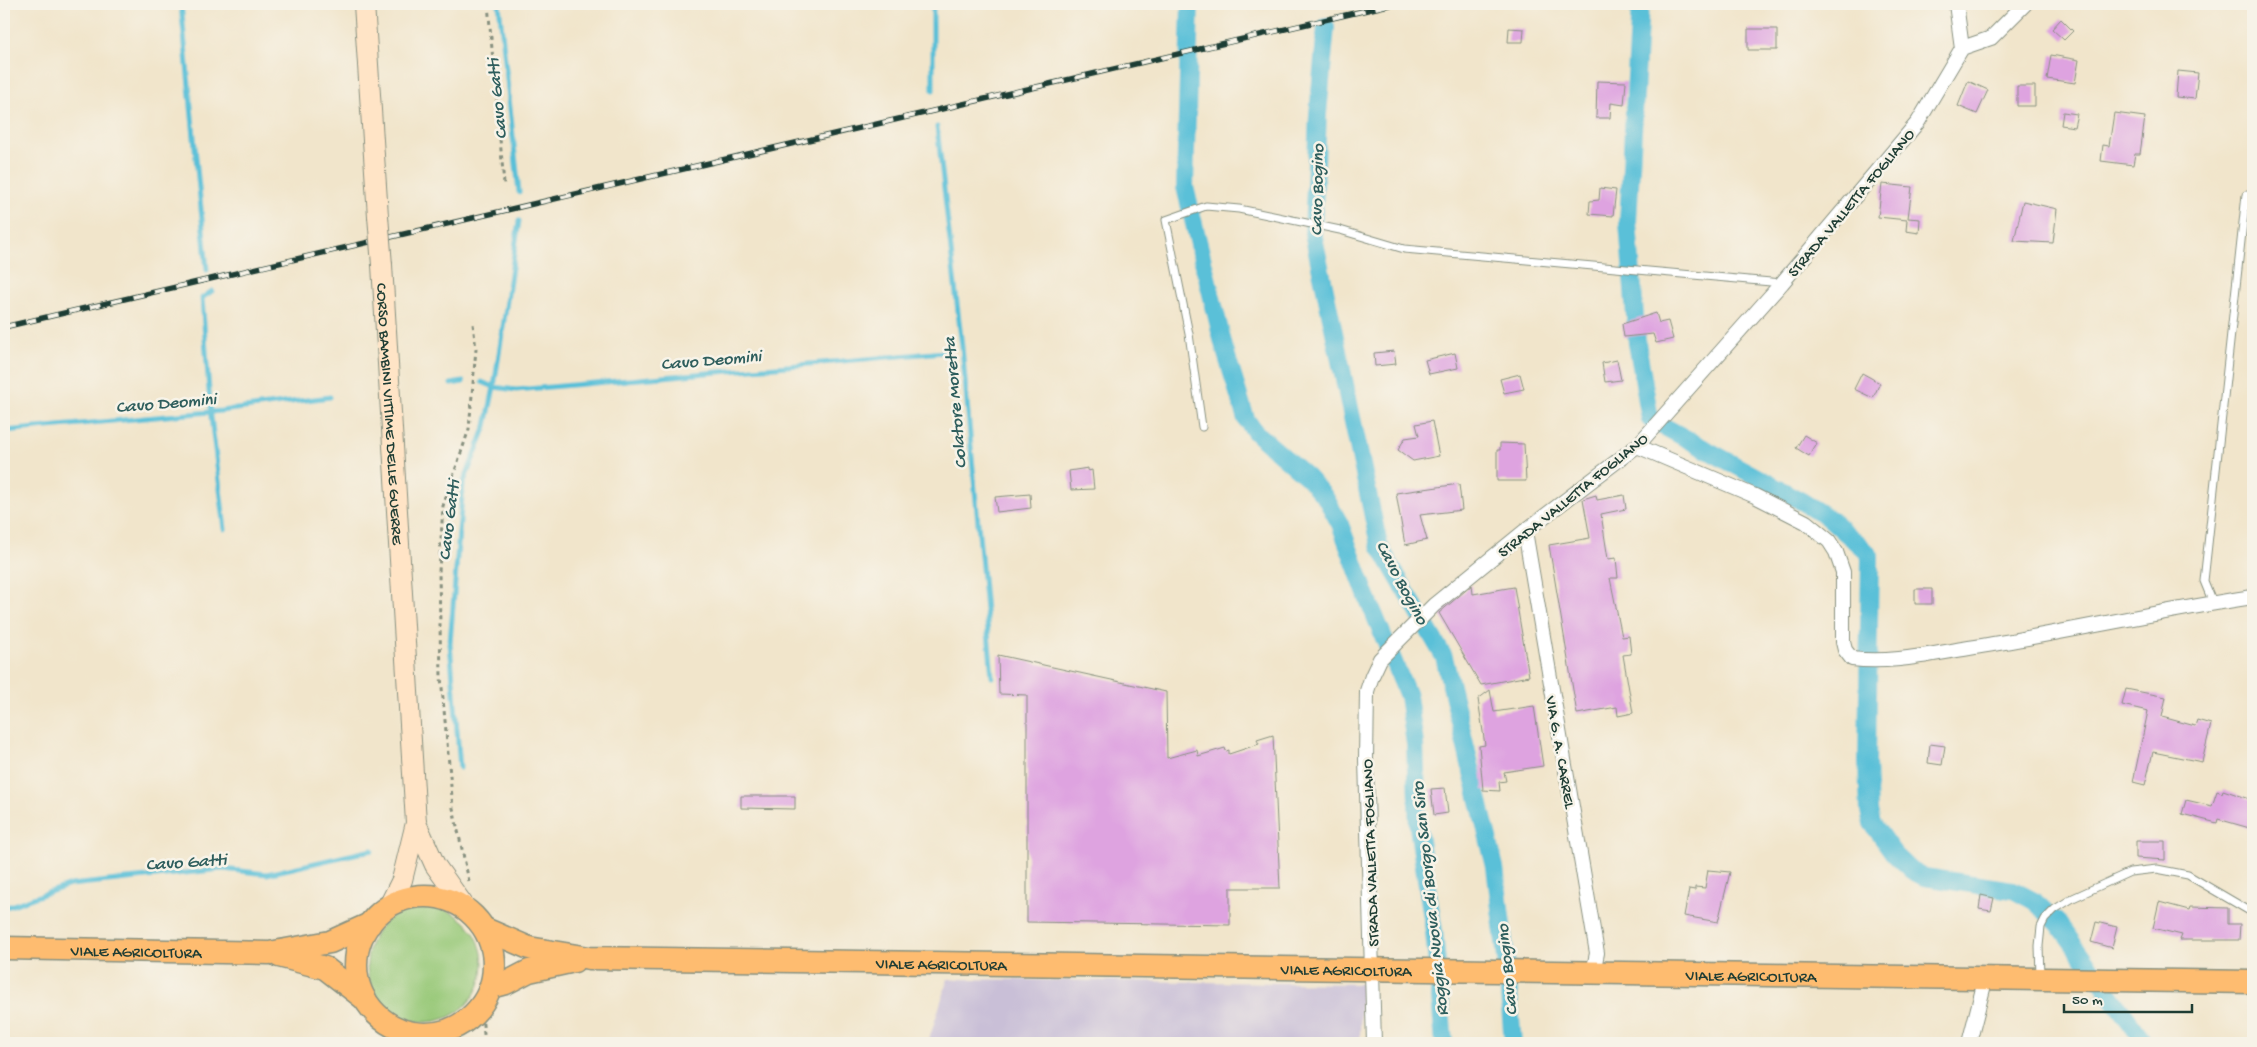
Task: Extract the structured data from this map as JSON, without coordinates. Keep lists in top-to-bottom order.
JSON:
{
  "streets": {
    "main road": ["CORSO BAMBINI VITTIME DELLE GUERRE", "VIALE AGRICOLTURA"],
    "street": ["STRADA VALLETTA FOGLIANO", "VIA G. A. CARREL"]
  },
  "crossings": [
    ["STRADA VALLETTA FOGLIANO", "VIA G. A. CARREL"],
    ["STRADA VALLETTA FOGLIANO", "VIALE AGRICOLTURA"],
    ["CORSO BAMBINI VITTIME DELLE GUERRE", "VIALE AGRICOLTURA"],
    ["VIA G. A. CARREL", "VIALE AGRICOLTURA"]
  ],
  "water": [
    "Cavo Gatti",
    "Cavo Bogino",
    "Cavo Deomini",
    "Colatore Moretta",
    "Roggia Nuova di Borgo San Siro"
  ],
  "scale_bar": "50 m"
}
